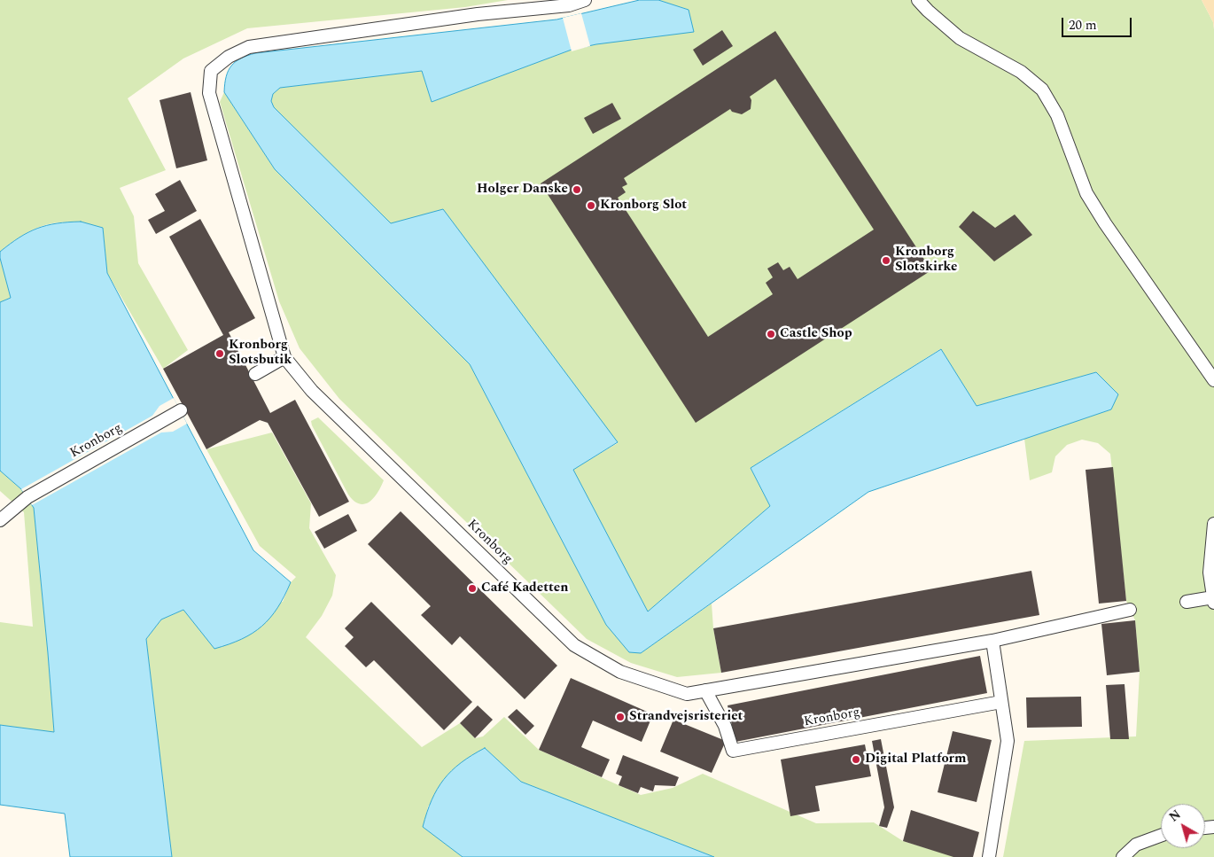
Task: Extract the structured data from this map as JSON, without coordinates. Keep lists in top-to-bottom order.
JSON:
{
  "streets": {
    "lane": ["Kronborg"]
  },
  "places": [
    "Holger Danske",
    "Kronborg Slot",
    "Kronborg Slotskirke",
    "Castle Shop",
    "Kronborg Slotsbutik",
    "Café Kadetten",
    "Strandvejsristeriet",
    "Digital Platform"
  ],
  "scale_bar": "20 m",
  "north": "top left"
}
